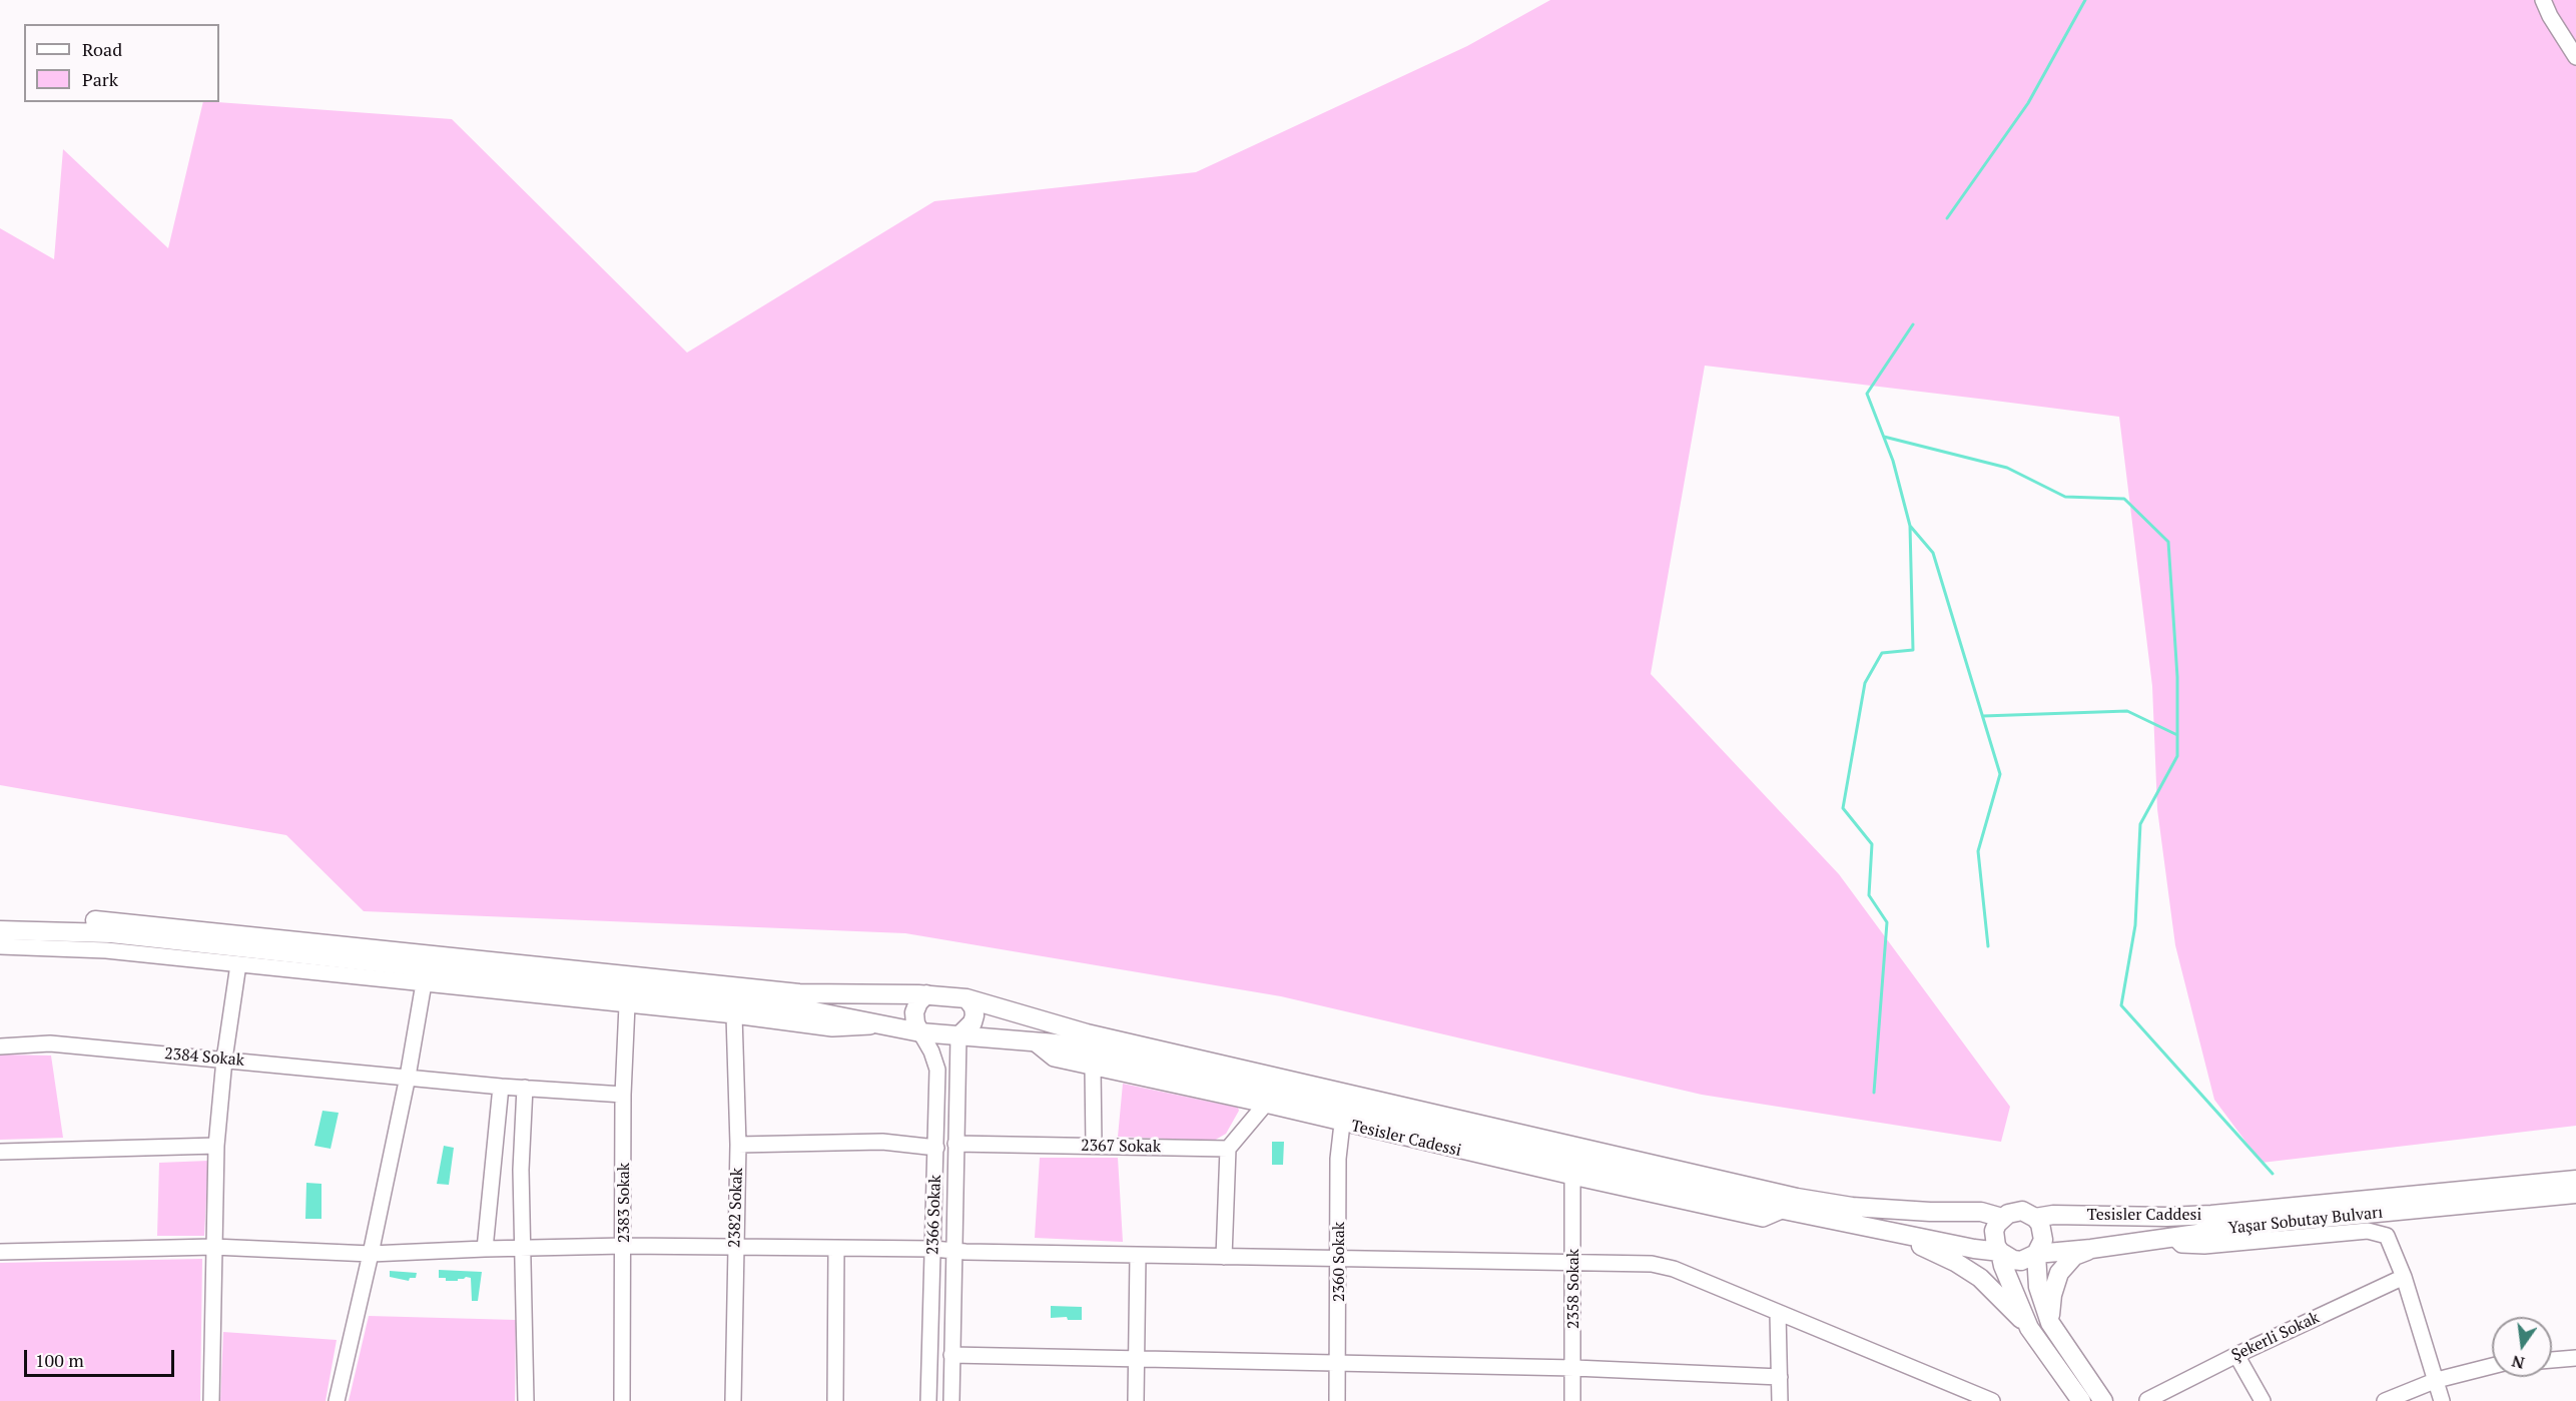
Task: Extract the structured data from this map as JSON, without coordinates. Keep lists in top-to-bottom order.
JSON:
{
  "streets": {
    "main road": ["Tesisler Caddesi", "Yaşar Sobutay Bulvarı"],
    "street": [
      "2384 Sokak",
      "Tesisler Cadessi",
      "2367 Sokak",
      "2383 Sokak",
      "2382 Sokak",
      "2366 Sokak",
      "2360 Sokak",
      "2358 Sokak",
      "Şekerli Sokak"
    ]
  },
  "crossings": [
    ["2384 Sokak", "2383 Sokak"],
    ["Tesisler Cadessi", "2360 Sokak"],
    ["Tesisler Cadessi", "2358 Sokak"],
    ["2367 Sokak", "2366 Sokak"],
    ["Tesisler Caddesi", "Yaşar Sobutay Bulvarı"]
  ],
  "legend": ["Road", "Park"],
  "scale_bar": "100 m",
  "north": "bottom"
}
